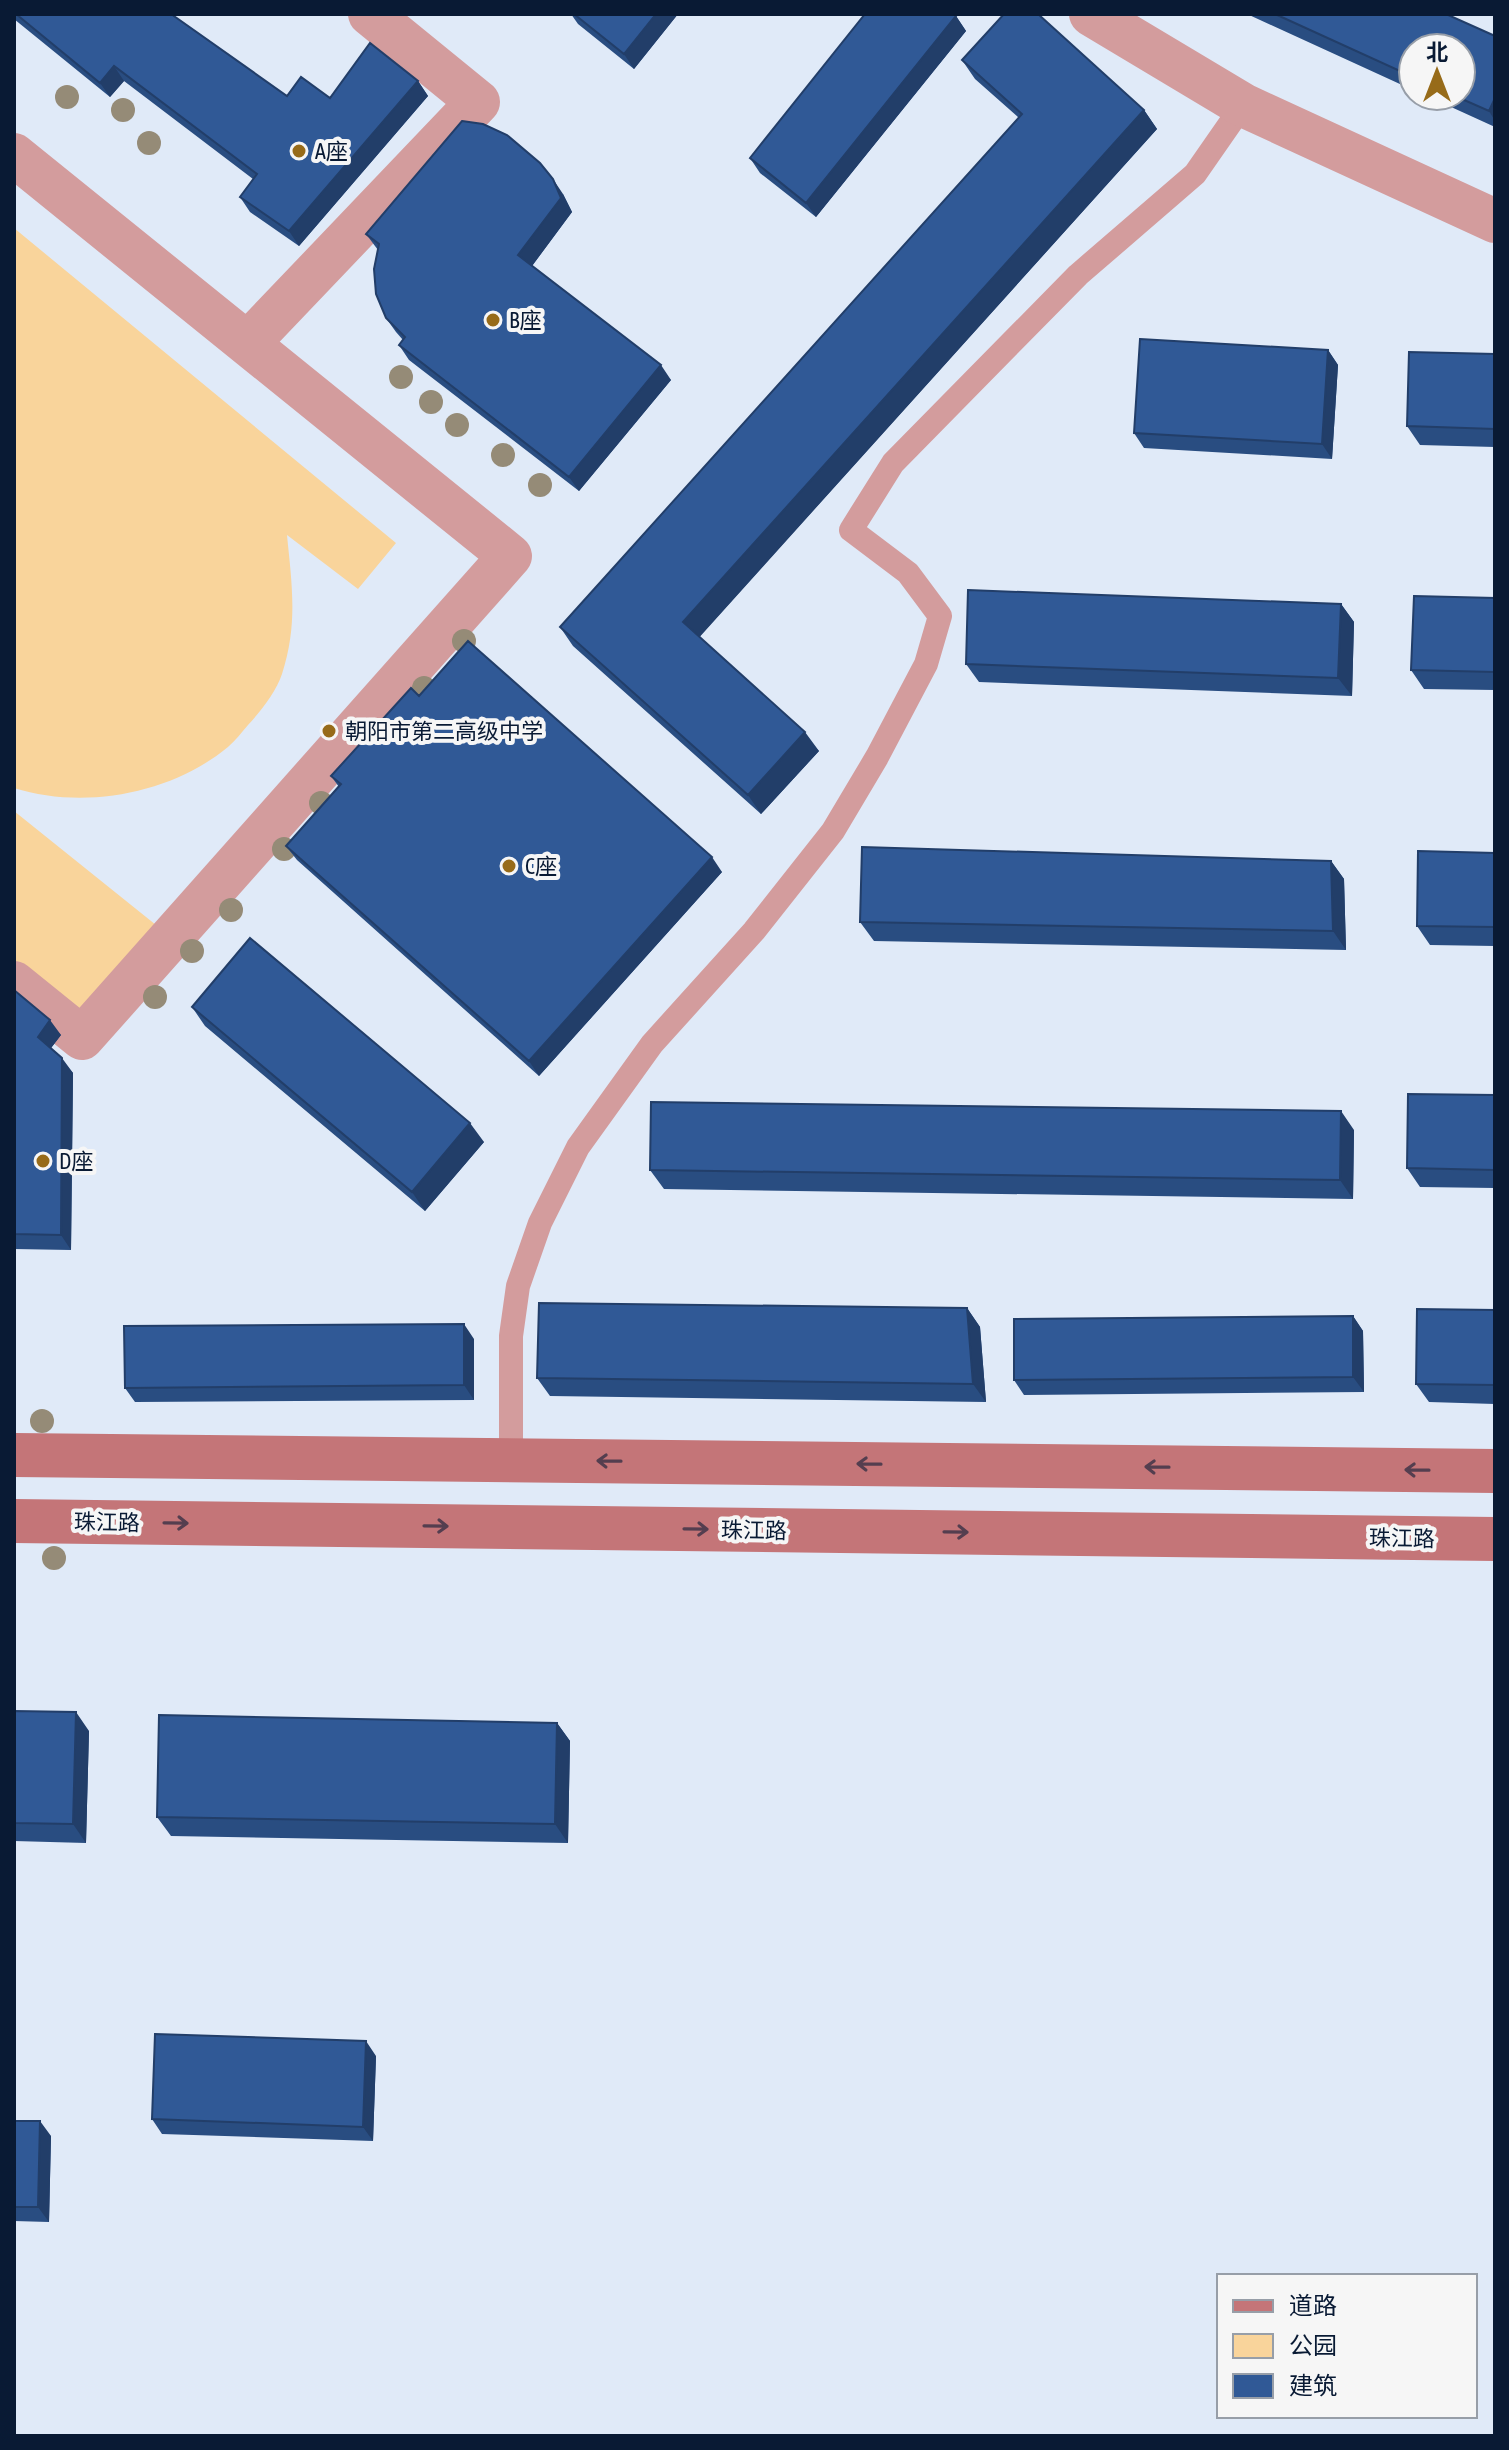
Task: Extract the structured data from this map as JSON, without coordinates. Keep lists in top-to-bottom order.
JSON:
{
  "streets": {
    "main road": ["珠江路"]
  },
  "places": [
    "A座",
    "B座",
    "朝阳市第二高级中学",
    "C座",
    "D座"
  ],
  "legend": ["道路", "公园", "建筑"],
  "north": "top"
}
